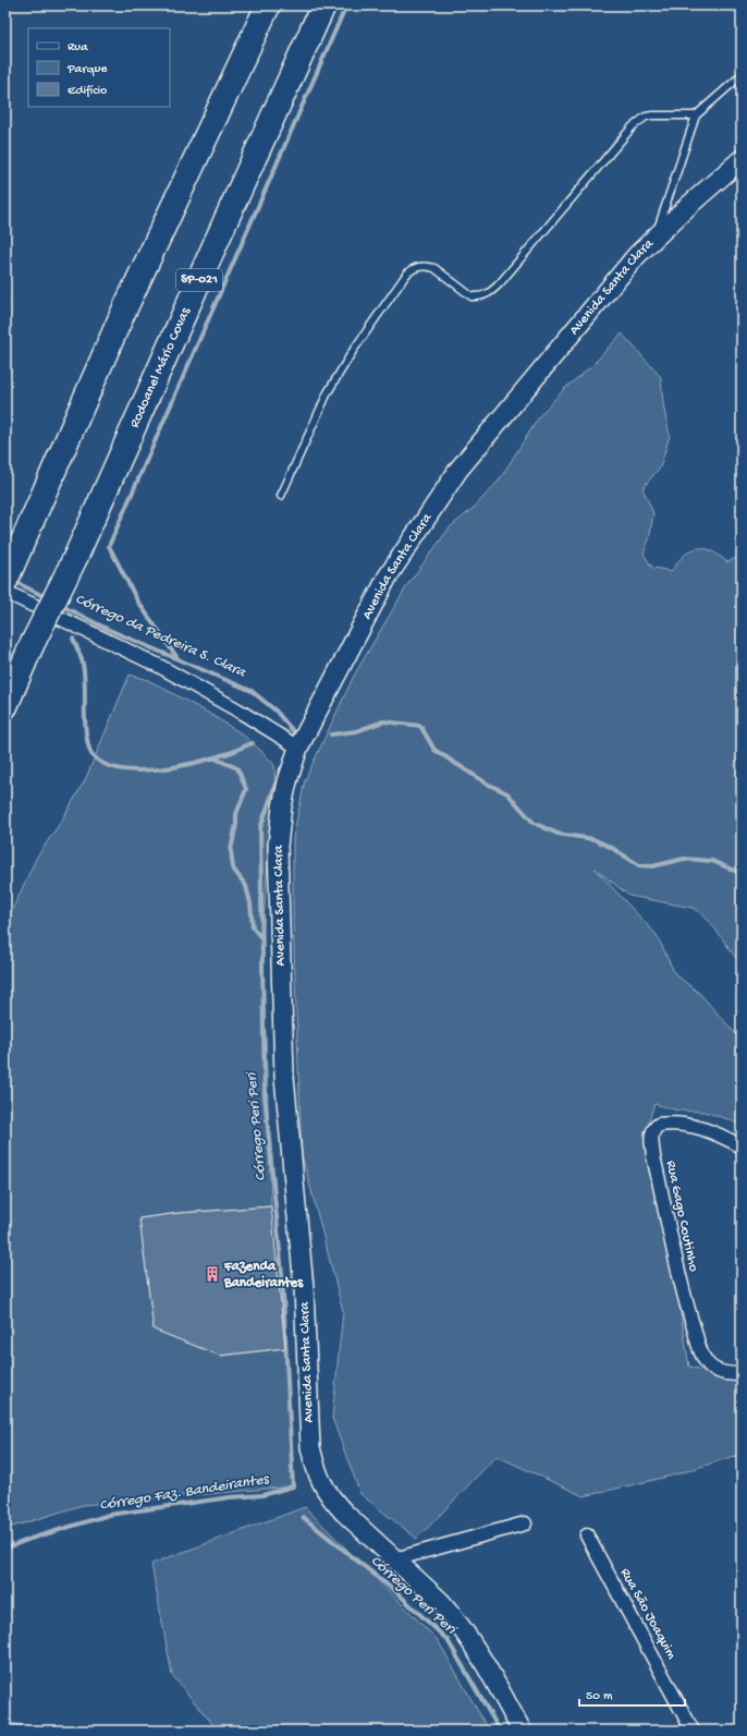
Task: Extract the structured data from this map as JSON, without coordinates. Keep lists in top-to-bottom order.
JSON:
{
  "streets": {
    "highway": ["SP-021", "Rodoanel Mário Covas"],
    "street": ["Avenida Santa Clara", "Rua Gago Coutinho", "Rua São Joaquim"]
  },
  "water": ["Córrego da Pedreira S. Clara", "Córrego Peri Peri", "Córrego Faz. Bandeirantes"],
  "places": {
    "building": ["Fazenda Bandeirantes"]
  },
  "legend": ["Rua", "Parque", "Edifício"],
  "scale_bar": "50 m"
}
